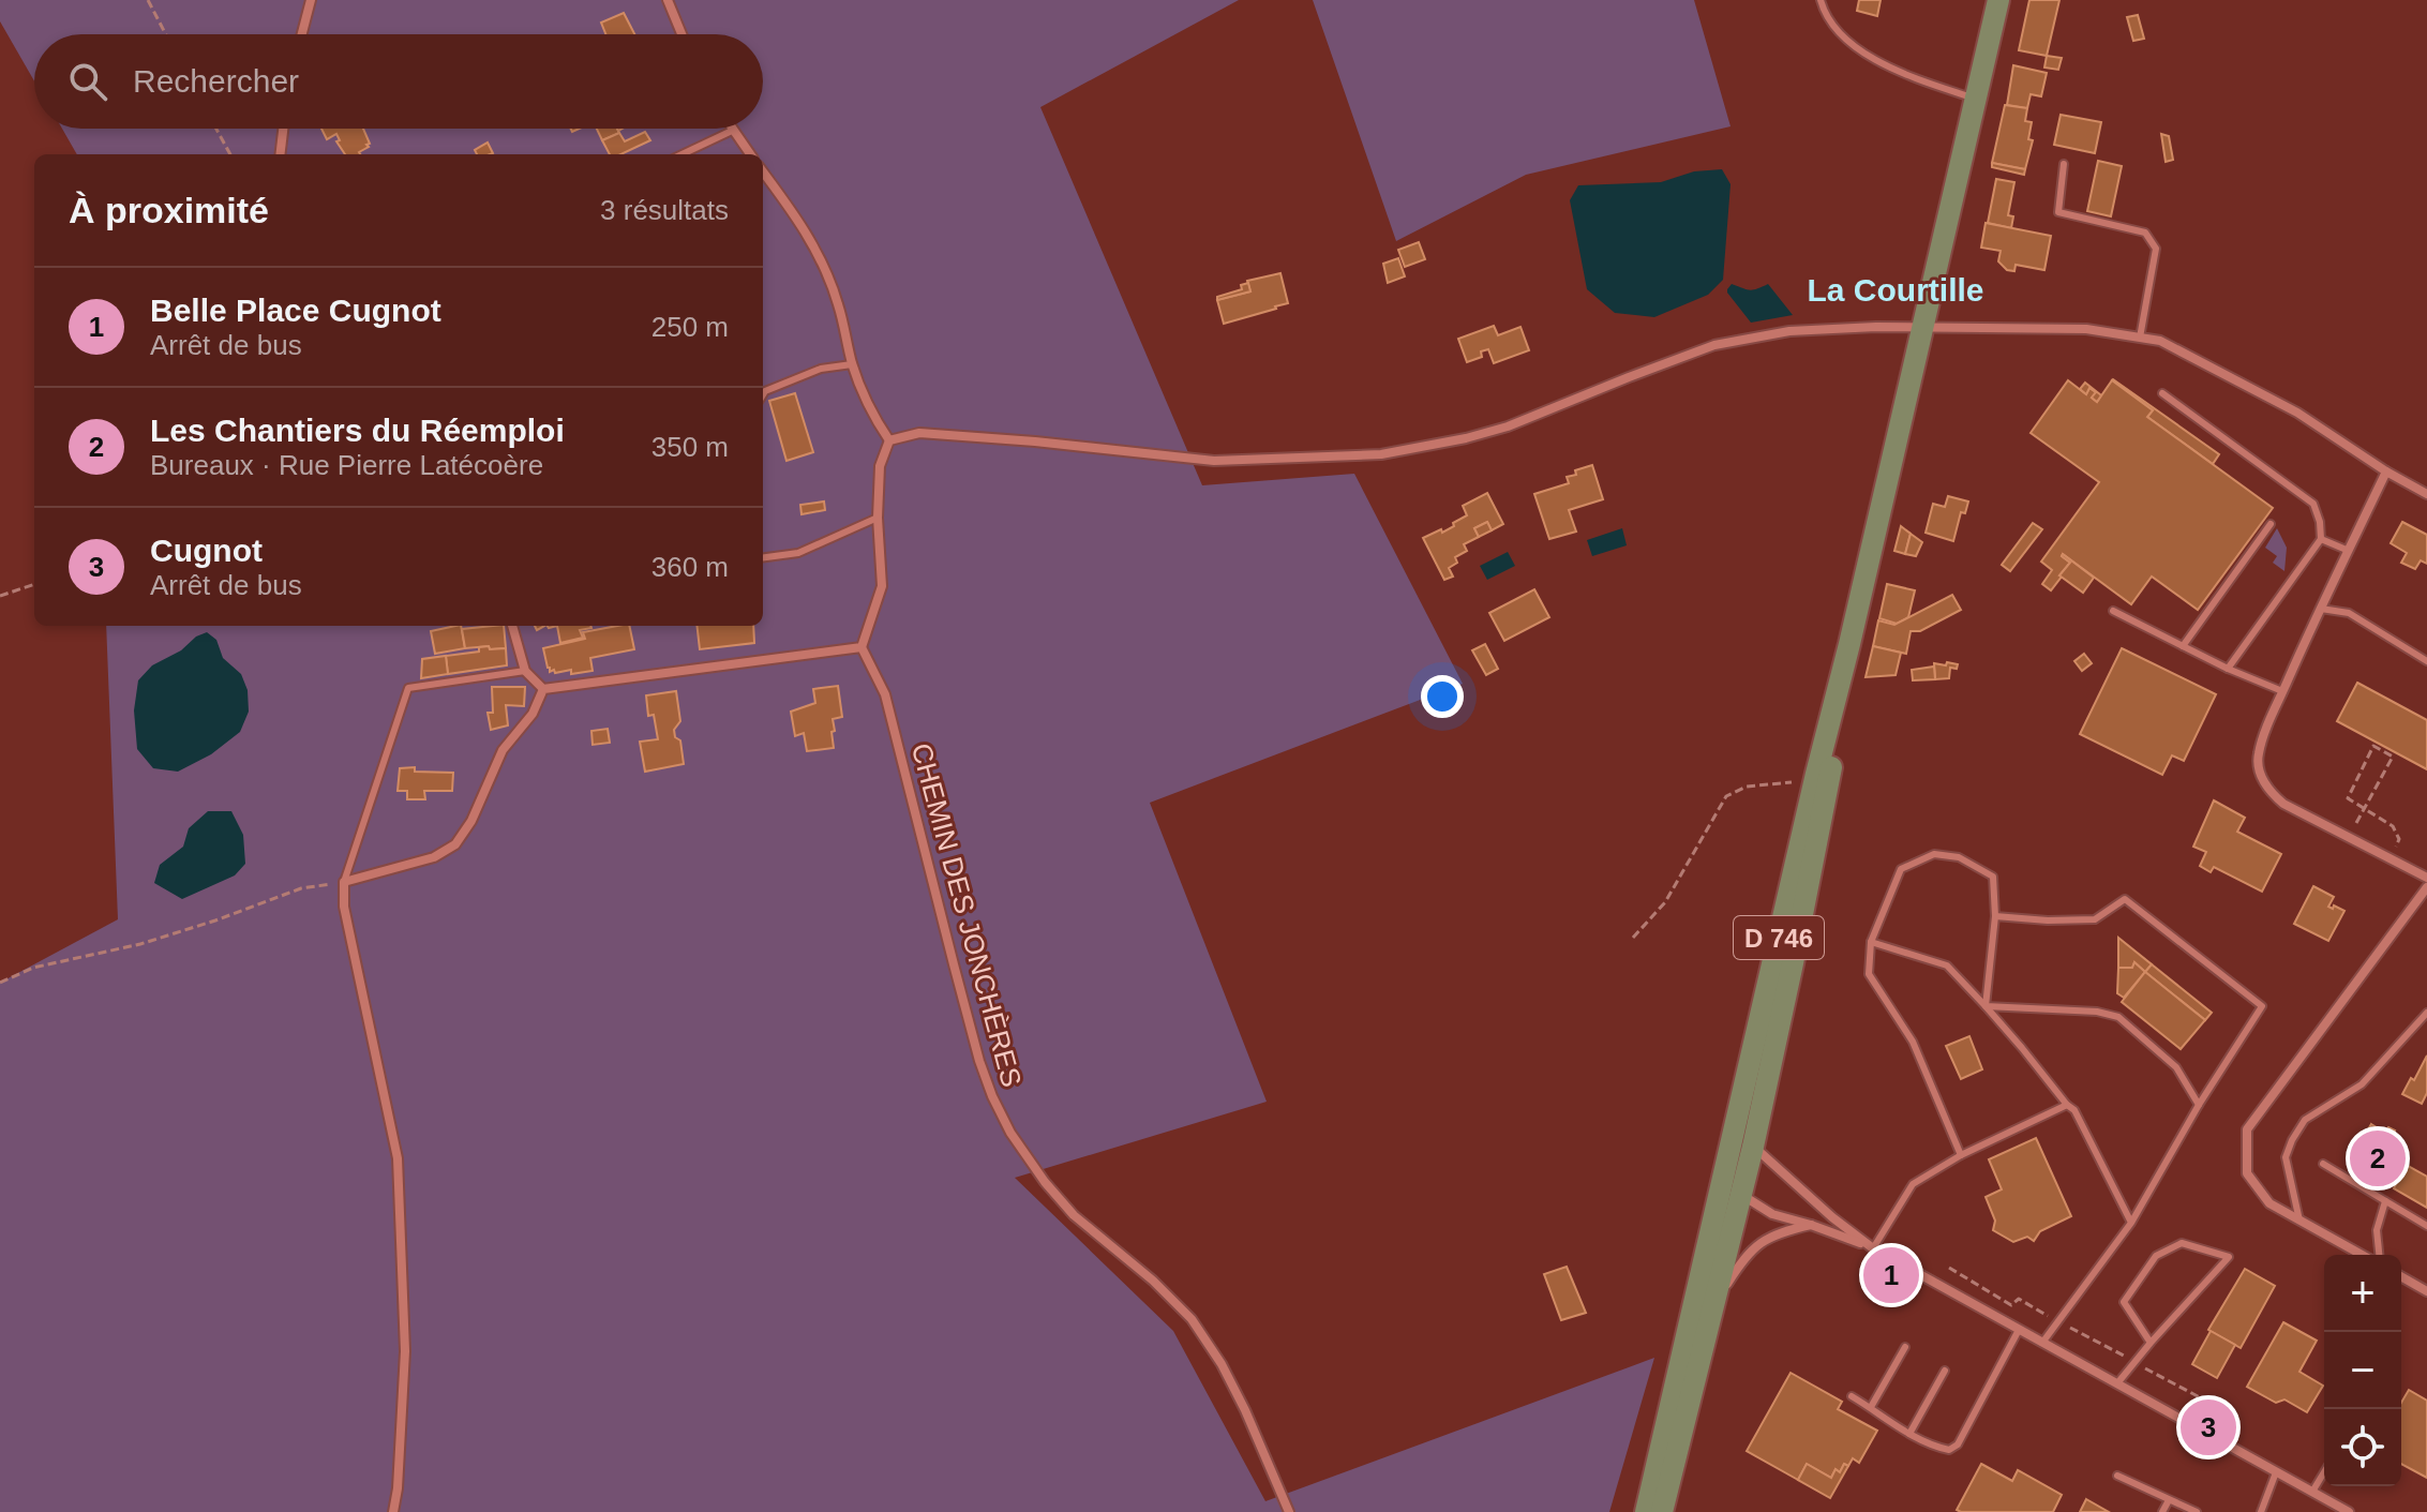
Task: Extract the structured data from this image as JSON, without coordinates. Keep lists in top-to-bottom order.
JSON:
{
  "streets": {
    "main road": ["D 746"],
    "street": ["CHEMIN DES JONCHÈRES"]
  },
  "districts": ["La Courtille"],
  "page": {
    "search": "Rechercher",
    "heading": ["À proximité", "3 résultats"],
    "list": [
      {
        "mark": "1",
        "name": "Belle Place Cugnot",
        "note": "Arrêt de bus",
        "value": "250 m"
      },
      {
        "mark": "2",
        "name": "Les Chantiers du Réemploi",
        "note": "Bureaux · Rue Pierre Latécoère",
        "value": "350 m"
      },
      {
        "mark": "3",
        "name": "Cugnot",
        "note": "Arrêt de bus",
        "value": "360 m"
      }
    ],
    "pins": ["2", "1", "3"],
    "map_buttons": ["+", "−"]
  }
}
